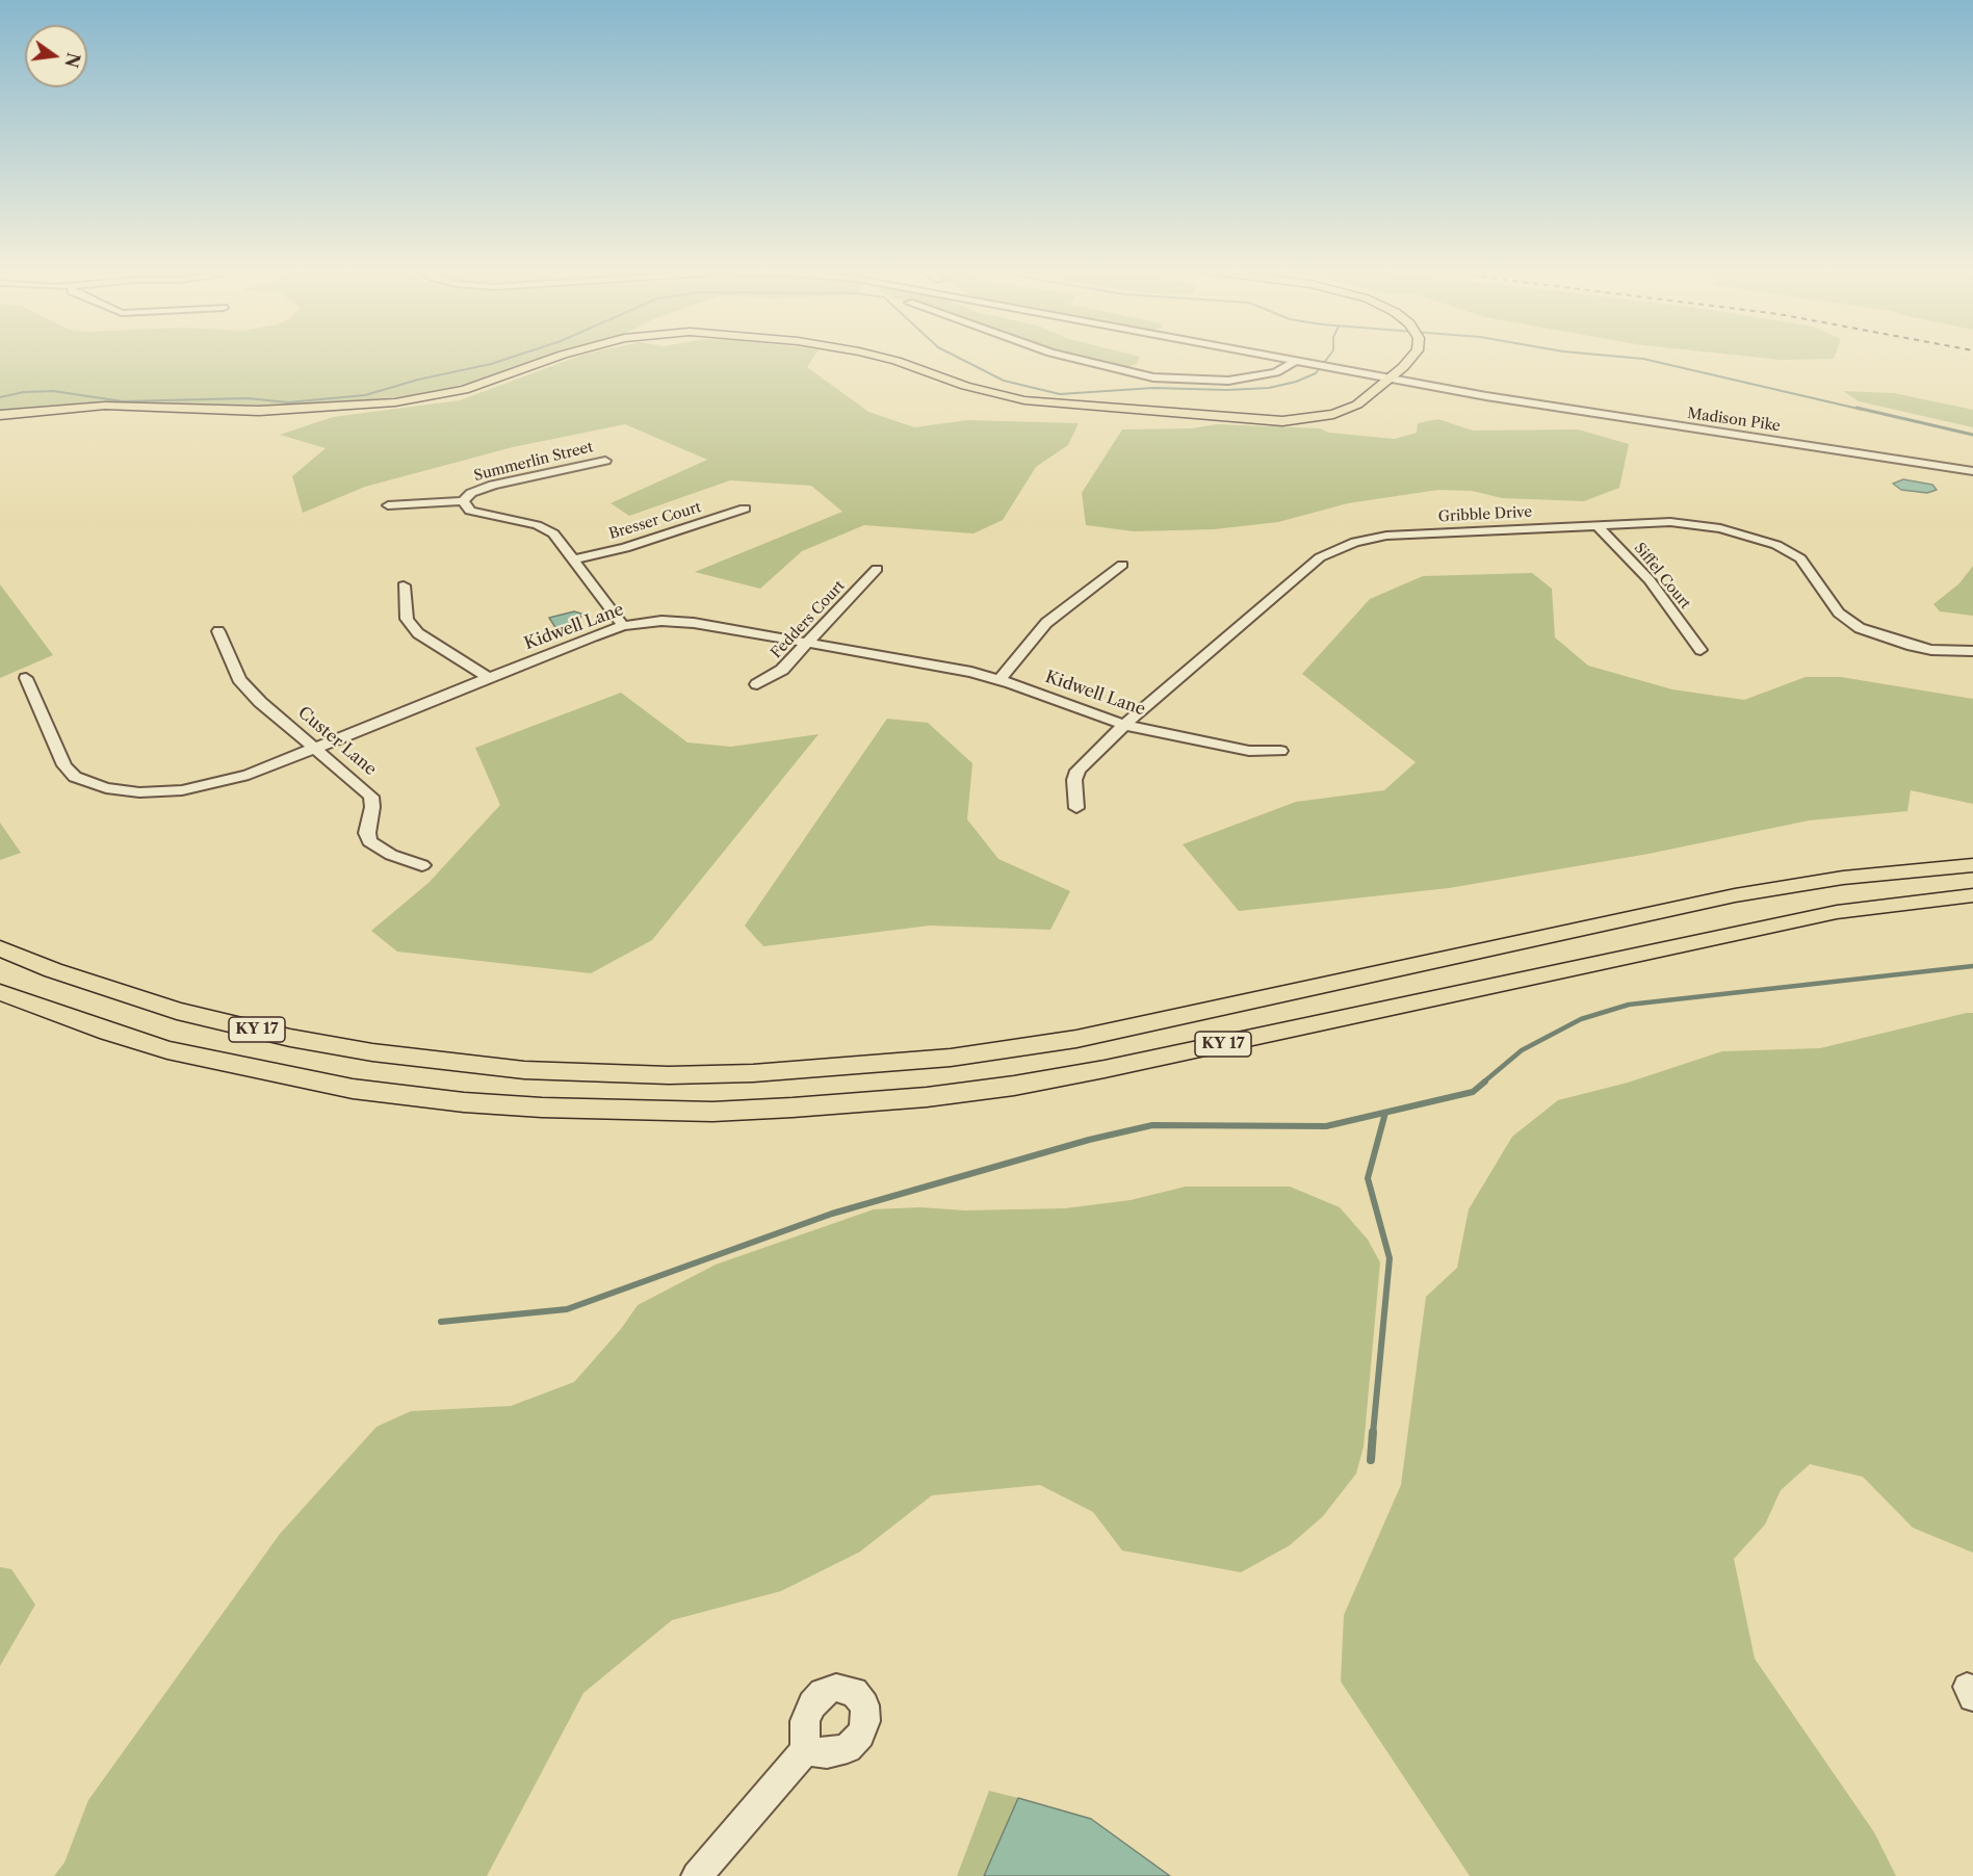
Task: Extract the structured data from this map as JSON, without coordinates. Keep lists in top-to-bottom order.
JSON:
{
  "streets": {
    "main road": ["KY 17"],
    "street": [
      "Madison Pike",
      "Summerlin Street",
      "Gribble Drive",
      "Bresser Court",
      "Siffel Court",
      "Fedders Court",
      "Kidwell Lane",
      "Custer Lane"
    ]
  },
  "crossings": [
    ["Summerlin Street", "Bresser Court"],
    ["Summerlin Street", "Kidwell Lane"],
    ["Gribble Drive", "Siffel Court"],
    ["Gribble Drive", "Kidwell Lane"],
    ["Fedders Court", "Kidwell Lane"],
    ["Kidwell Lane", "Custer Lane"]
  ],
  "north": "right"
}
